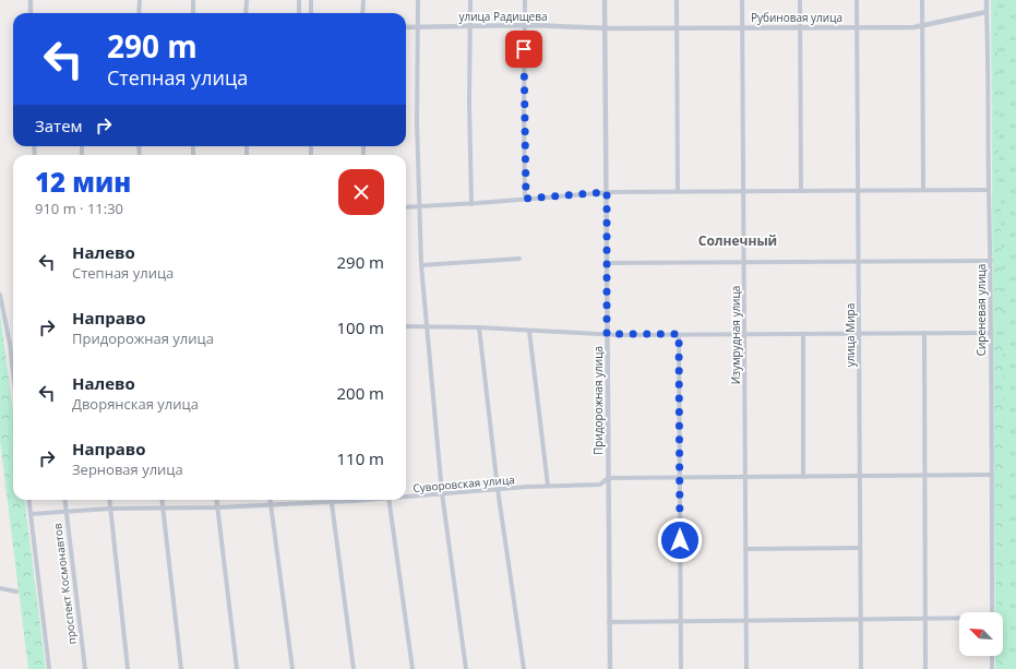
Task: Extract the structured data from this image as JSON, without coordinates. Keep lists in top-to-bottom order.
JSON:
{
  "streets": {
    "street": [
      "улица Радищева",
      "Рубиновая улица",
      "Сиреневая улица",
      "Изумрудная улица",
      "улица Мира",
      "Придорожная улица",
      "Суворовская улица",
      "проспект Космонавтов"
    ]
  },
  "crossings": [
    ["улица Радищева", "Рубиновая улица"],
    ["улица Радищева", "Придорожная улица"],
    ["Рубиновая улица", "Сиреневая улица"],
    ["Рубиновая улица", "Изумрудная улица"],
    ["Рубиновая улица", "улица Мира"],
    ["Рубиновая улица", "Придорожная улица"],
    ["Сиреневая улица", "Суворовская улица"],
    ["Изумрудная улица", "Суворовская улица"],
    ["улица Мира", "Суворовская улица"],
    ["Придорожная улица", "Суворовская улица"],
    ["Суворовская улица", "проспект Космонавтов"]
  ],
  "districts": ["Солнечный"],
  "north": "top left",
  "page": {
    "turn": ["290 m", "Степная улица"],
    "then": "Затем",
    "heading": ["12 мин", "910 m · 11:30"],
    "list": [
      {
        "name": "Налево",
        "note": "Степная улица",
        "value": "290 m"
      },
      {
        "name": "Направо",
        "note": "Придорожная улица",
        "value": "100 m"
      },
      {
        "name": "Налево",
        "note": "Дворянская улица",
        "value": "200 m"
      },
      {
        "name": "Направо",
        "note": "Зерновая улица",
        "value": "110 m"
      }
    ]
  }
}
